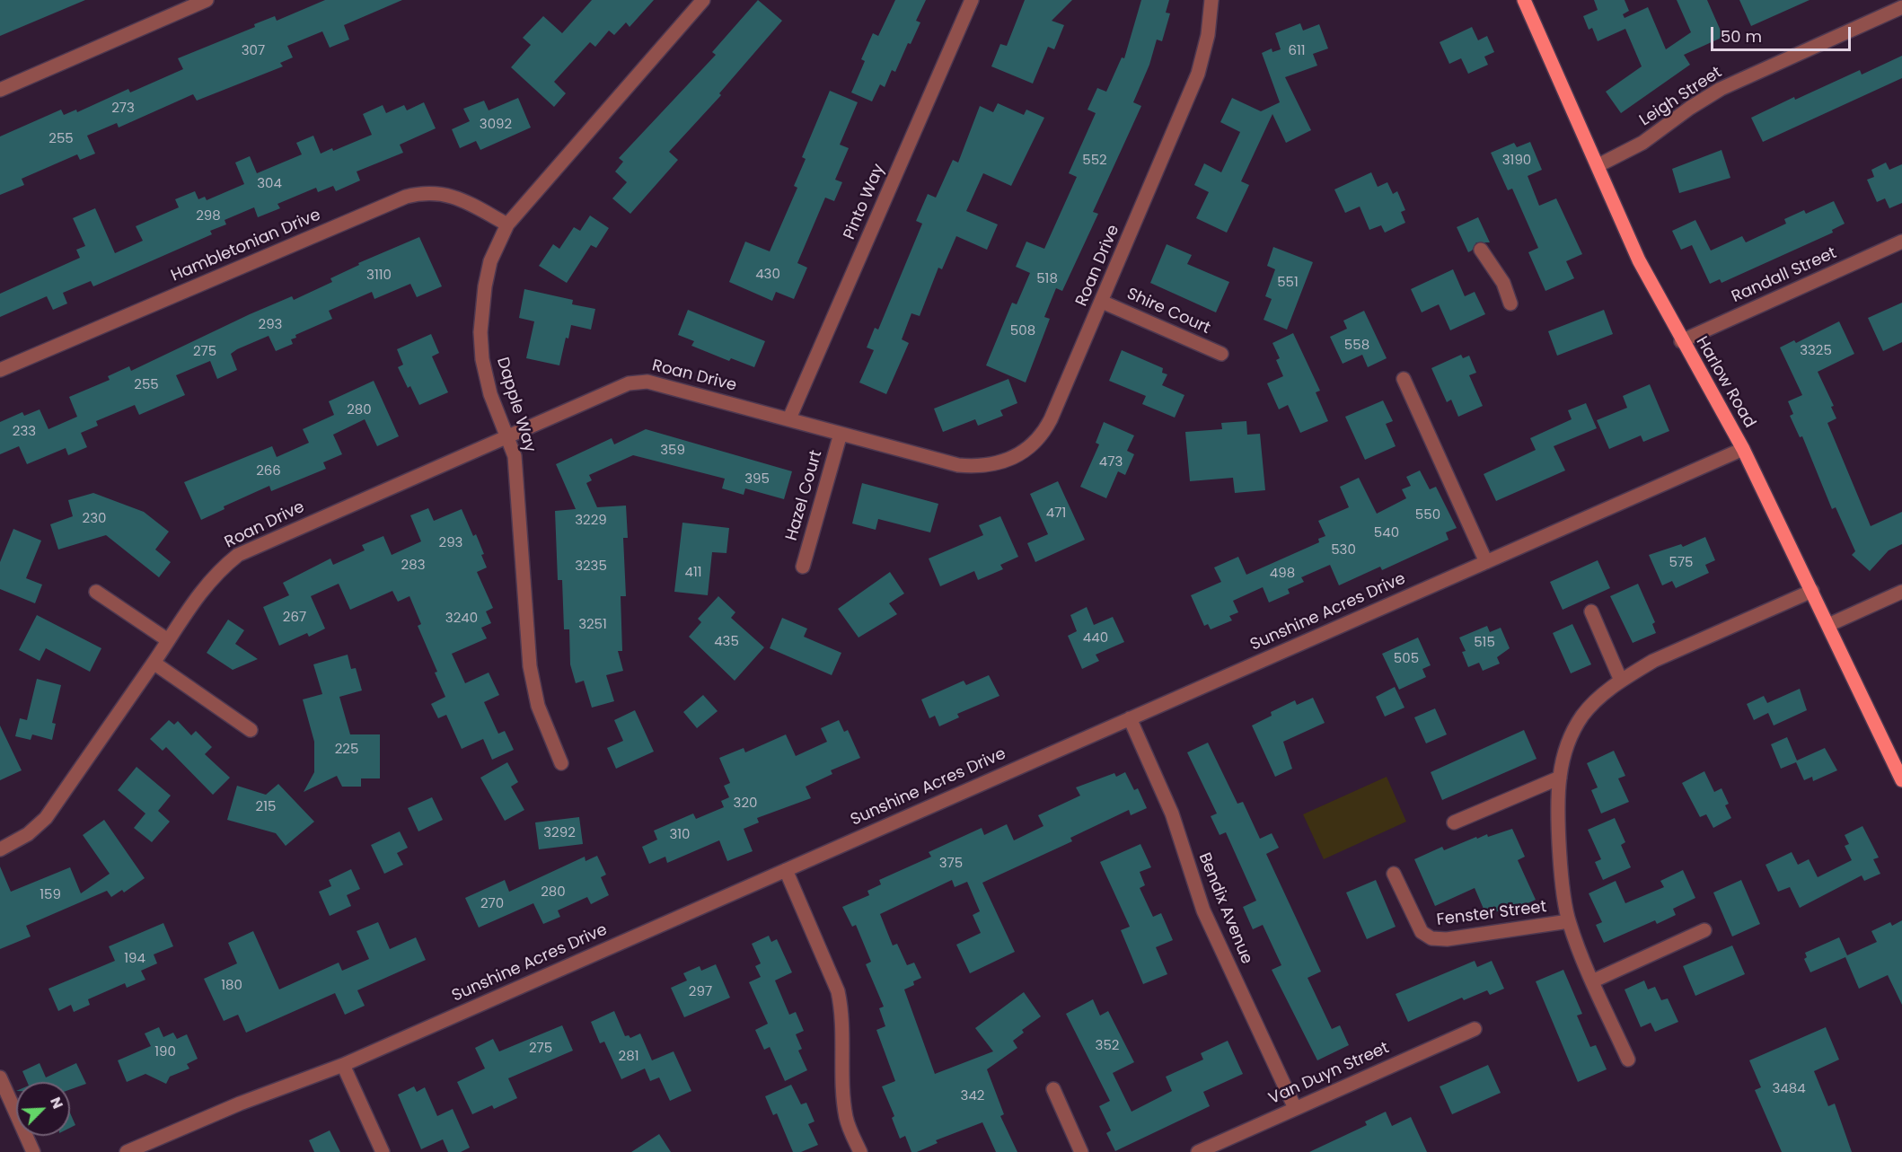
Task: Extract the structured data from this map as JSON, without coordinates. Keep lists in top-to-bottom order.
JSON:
{
  "streets": {
    "main road": ["Harlow Road"],
    "street": [
      "Leigh Street",
      "Pinto Way",
      "Hambletonian Drive",
      "Roan Drive",
      "Randall Street",
      "Shire Court",
      "Dapple Way",
      "Hazel Court",
      "Sunshine Acres Drive",
      "Bendix Avenue",
      "Fenster Street",
      "Van Duyn Street"
    ]
  },
  "crossings": [
    ["Leigh Street", "Harlow Road"],
    ["Pinto Way", "Roan Drive"],
    ["Hambletonian Drive", "Dapple Way"],
    ["Roan Drive", "Shire Court"],
    ["Roan Drive", "Dapple Way"],
    ["Roan Drive", "Hazel Court"],
    ["Randall Street", "Harlow Road"],
    ["Harlow Road", "Sunshine Acres Drive"],
    ["Harlow Road", "Fenster Street"],
    ["Sunshine Acres Drive", "Bendix Avenue"],
    ["Bendix Avenue", "Van Duyn Street"]
  ],
  "house_numbers": [
    "307",
    "611",
    "273",
    "3092",
    "255",
    "552",
    "3190",
    "304",
    "298",
    "430",
    "3110",
    "518",
    "551",
    "293",
    "508",
    "558",
    "3325",
    "275",
    "255",
    "280",
    "233",
    "359",
    "473",
    "266",
    "395",
    "471",
    "550",
    "230",
    "3229",
    "540",
    "293",
    "530",
    "575",
    "283",
    "3235",
    "411",
    "498",
    "267",
    "3240",
    "3251",
    "440",
    "435",
    "515",
    "505",
    "225",
    "320",
    "215",
    "3292",
    "310",
    "375",
    "280",
    "159",
    "270",
    "194",
    "180",
    "297",
    "352",
    "275",
    "190",
    "281",
    "3484",
    "342"
  ],
  "scale_bar": "50 m",
  "north": "top right"
}
